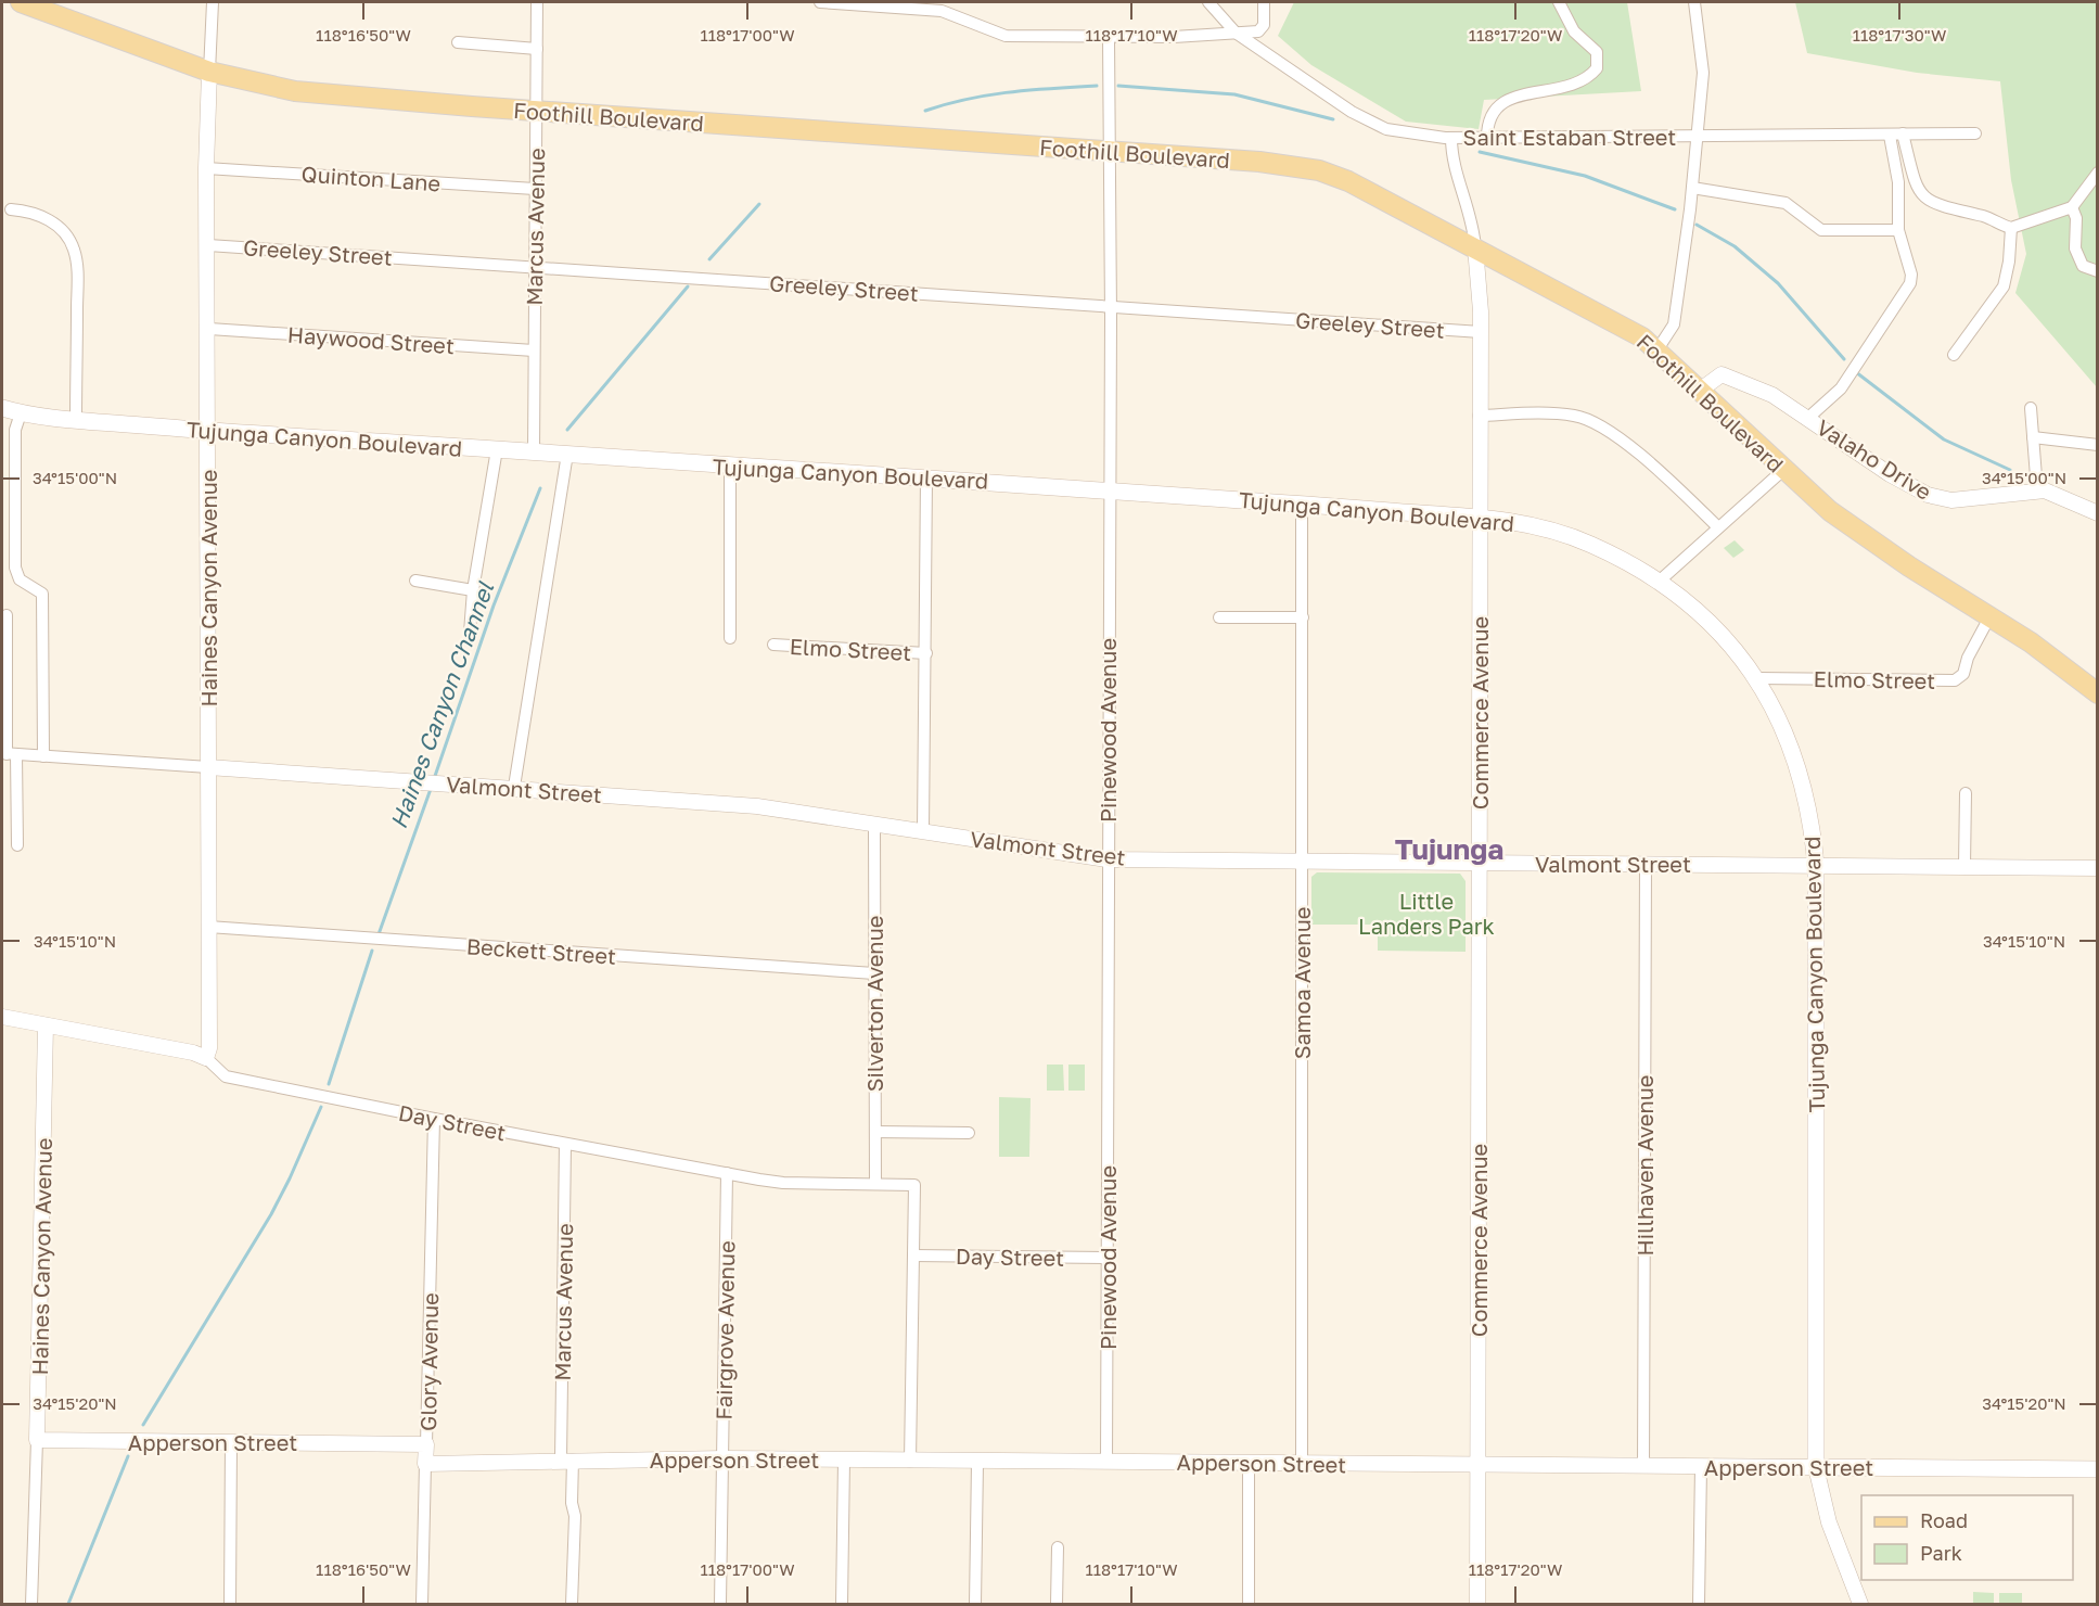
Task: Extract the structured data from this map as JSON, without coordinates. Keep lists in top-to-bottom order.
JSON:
{
  "streets": {
    "main road": ["Foothill Boulevard", "Tujunga Canyon Boulevard", "Apperson Street"],
    "street": [
      "Saint Estaban Street",
      "Quinton Lane",
      "Marcus Avenue",
      "Greeley Street",
      "Haywood Street",
      "Valaho Drive",
      "Haines Canyon Avenue",
      "Elmo Street",
      "Commerce Avenue",
      "Pinewood Avenue",
      "Valmont Street",
      "Beckett Street",
      "Samoa Avenue",
      "Silverton Avenue",
      "Day Street",
      "Hillhaven Avenue",
      "Fairgrove Avenue",
      "Glory Avenue"
    ]
  },
  "crossings": [
    ["Foothill Boulevard", "Marcus Avenue"],
    ["Foothill Boulevard", "Valaho Drive"],
    ["Foothill Boulevard", "Haines Canyon Avenue"],
    ["Foothill Boulevard", "Elmo Street"],
    ["Foothill Boulevard", "Commerce Avenue"],
    ["Foothill Boulevard", "Pinewood Avenue"],
    ["Saint Estaban Street", "Commerce Avenue"],
    ["Quinton Lane", "Marcus Avenue"],
    ["Quinton Lane", "Haines Canyon Avenue"],
    ["Marcus Avenue", "Greeley Street"],
    ["Marcus Avenue", "Haywood Street"],
    ["Marcus Avenue", "Tujunga Canyon Boulevard"],
    ["Marcus Avenue", "Day Street"],
    ["Marcus Avenue", "Apperson Street"],
    ["Greeley Street", "Haines Canyon Avenue"],
    ["Greeley Street", "Commerce Avenue"],
    ["Greeley Street", "Pinewood Avenue"],
    ["Haywood Street", "Haines Canyon Avenue"],
    ["Tujunga Canyon Boulevard", "Haines Canyon Avenue"],
    ["Tujunga Canyon Boulevard", "Elmo Street"],
    ["Tujunga Canyon Boulevard", "Commerce Avenue"],
    ["Tujunga Canyon Boulevard", "Pinewood Avenue"],
    ["Tujunga Canyon Boulevard", "Valmont Street"],
    ["Tujunga Canyon Boulevard", "Samoa Avenue"],
    ["Tujunga Canyon Boulevard", "Apperson Street"],
    ["Haines Canyon Avenue", "Valmont Street"],
    ["Haines Canyon Avenue", "Beckett Street"],
    ["Haines Canyon Avenue", "Day Street"],
    ["Haines Canyon Avenue", "Apperson Street"],
    ["Commerce Avenue", "Valmont Street"],
    ["Commerce Avenue", "Apperson Street"],
    ["Pinewood Avenue", "Valmont Street"],
    ["Pinewood Avenue", "Day Street"],
    ["Pinewood Avenue", "Apperson Street"],
    ["Valmont Street", "Samoa Avenue"],
    ["Valmont Street", "Silverton Avenue"],
    ["Valmont Street", "Hillhaven Avenue"],
    ["Beckett Street", "Silverton Avenue"],
    ["Samoa Avenue", "Apperson Street"],
    ["Silverton Avenue", "Day Street"],
    ["Day Street", "Fairgrove Avenue"],
    ["Day Street", "Glory Avenue"],
    ["Hillhaven Avenue", "Apperson Street"],
    ["Fairgrove Avenue", "Apperson Street"],
    ["Glory Avenue", "Apperson Street"]
  ],
  "districts": ["Tujunga"],
  "water": ["Haines Canyon Channel"],
  "parks": ["Little Landers Park"],
  "legend": ["Road", "Park"],
  "coordinates": [
    "118°16'50\"W",
    "118°17'00\"W",
    "118°17'10\"W",
    "118°17'20\"W",
    "118°17'30\"W",
    "34°15'00\"N",
    "34°15'10\"N",
    "34°15'20\"N"
  ]
}
